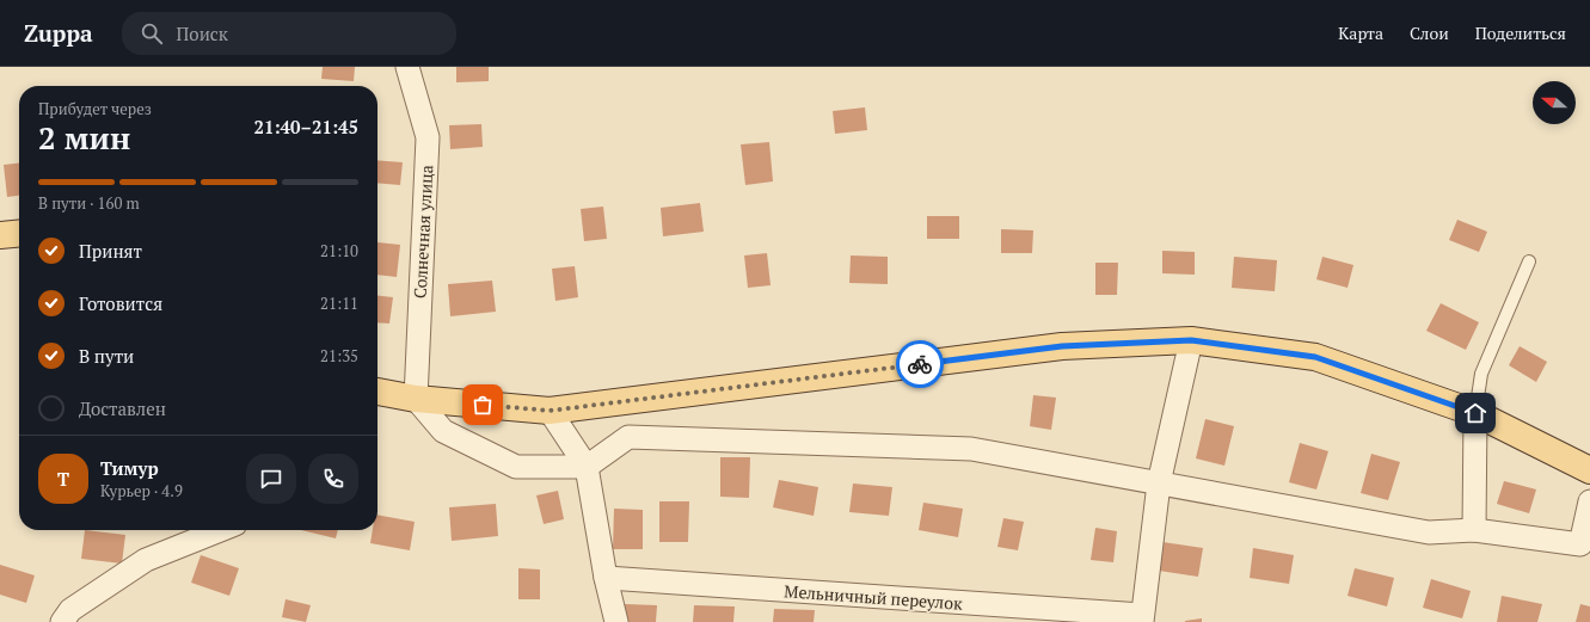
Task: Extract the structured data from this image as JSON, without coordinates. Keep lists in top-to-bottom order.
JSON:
{
  "streets": {
    "street": ["Солнечная улица", "Мельничный переулок"]
  },
  "north": "left",
  "page": {
    "header": "Zuppa",
    "search": "Поиск",
    "nav": ["Карта", "Слои", "Поделиться"],
    "heading": ["2 мин", "Прибудет через", "21:40–21:45"],
    "panel": ["Тимур", "Курьер · 4.9"],
    "bar": "В пути · 160 m",
    "list": [
      ["Принят", "21:10"],
      ["Готовится", "21:11"],
      ["В пути", "21:35"],
      "Доставлен"
    ],
    "round": "Т"
  }
}
